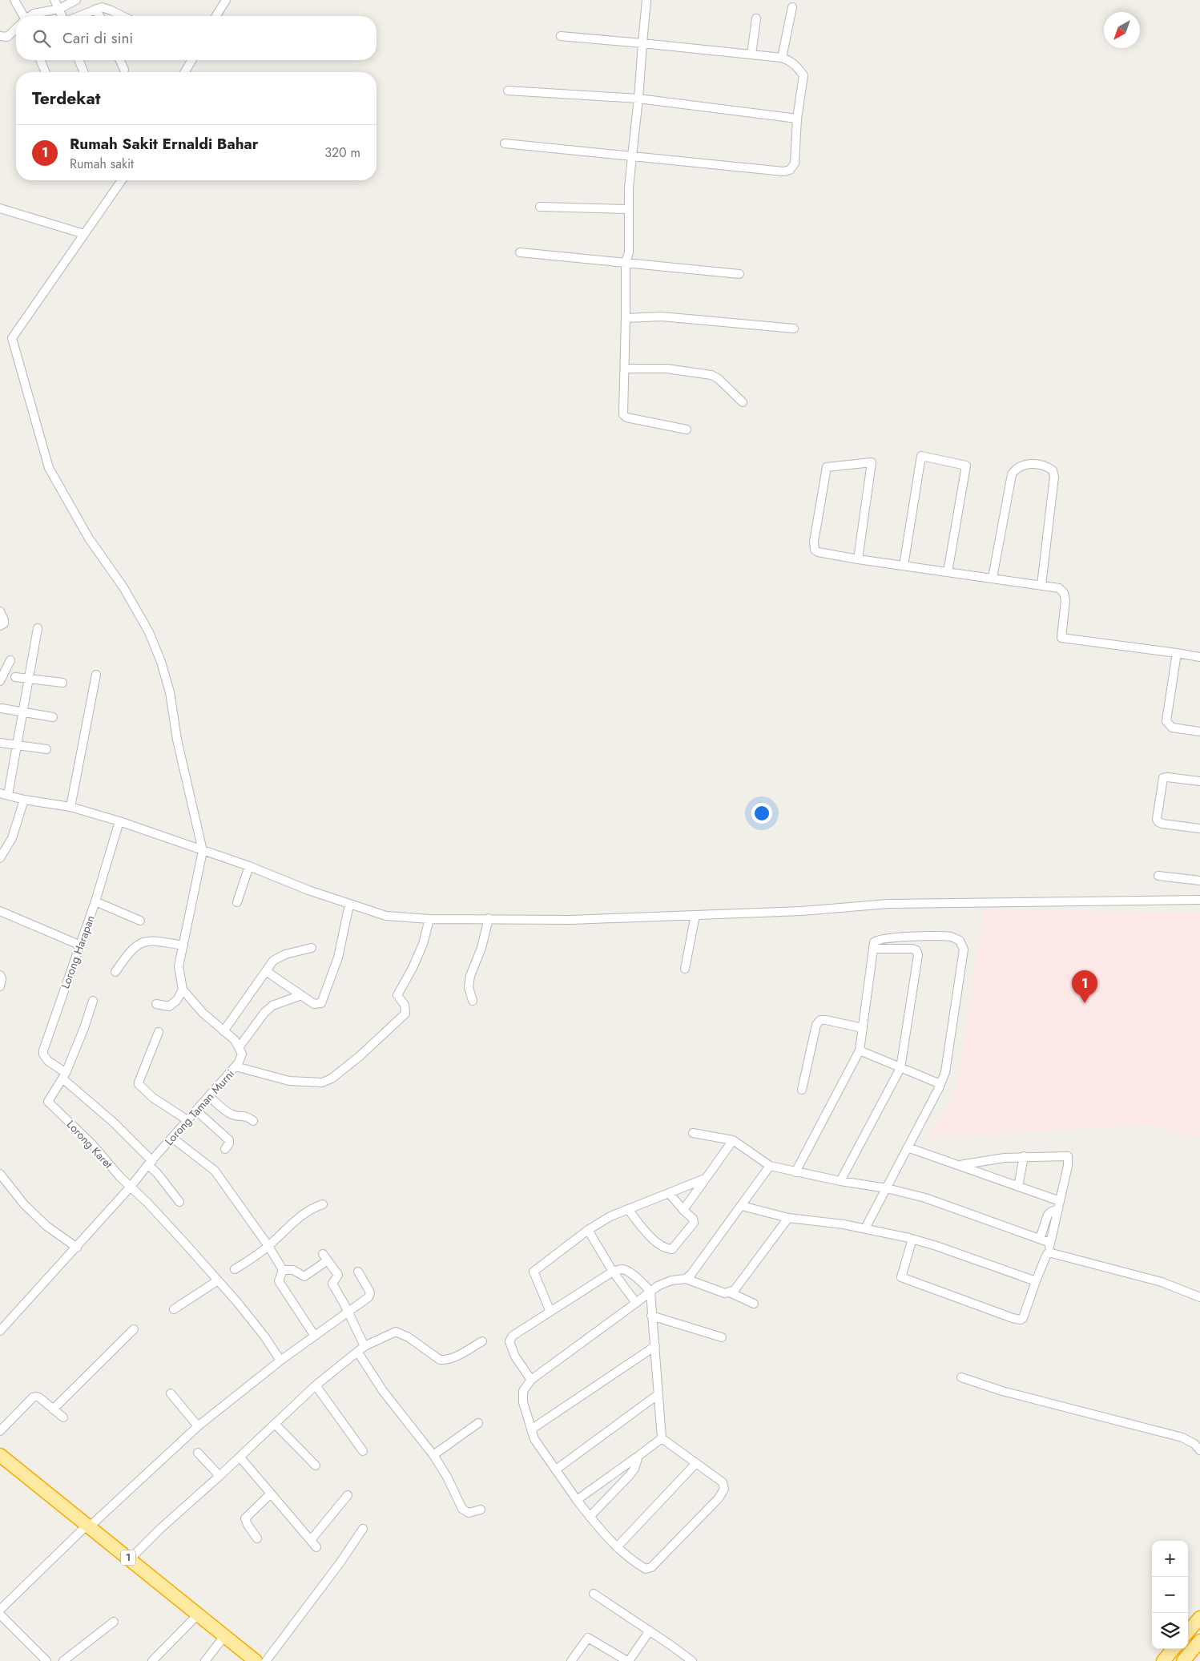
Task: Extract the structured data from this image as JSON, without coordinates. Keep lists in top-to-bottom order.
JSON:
{
  "streets": {
    "highway": ["1"],
    "street": ["Lorong Harapan", "Lorong Taman Murni", "Lorong Karet"]
  },
  "crossings": [
    ["Lorong Harapan", "Lorong Taman Murni"],
    ["Lorong Harapan", "Lorong Karet"],
    ["Lorong Taman Murni", "Lorong Karet"]
  ],
  "north": "bottom left",
  "page": {
    "search": "Cari di sini",
    "heading": "Terdekat",
    "list": [
      {
        "mark": "1",
        "name": "Rumah Sakit Ernaldi Bahar",
        "note": "Rumah sakit",
        "value": "320 m"
      }
    ],
    "pins": "1",
    "map_buttons": ["+", "−"]
  }
}
